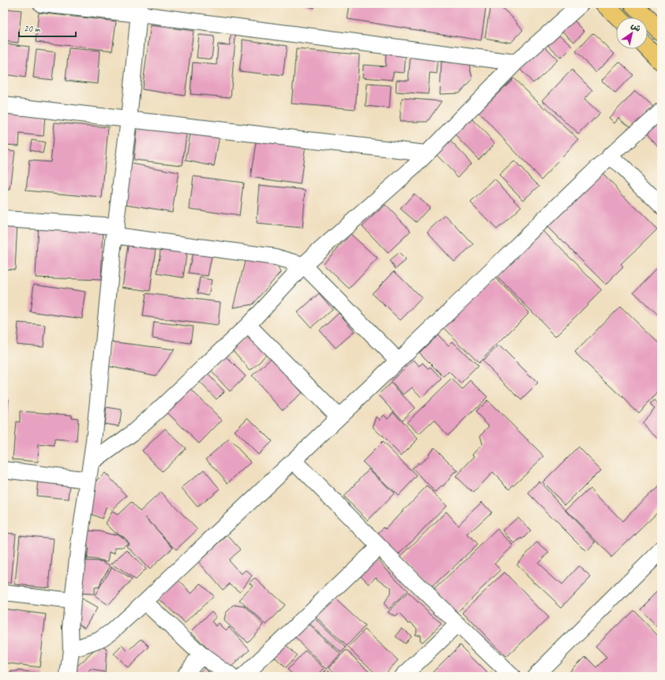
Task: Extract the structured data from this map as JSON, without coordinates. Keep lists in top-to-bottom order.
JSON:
{
  "scale_bar": "20 m",
  "north": "top right"
}
